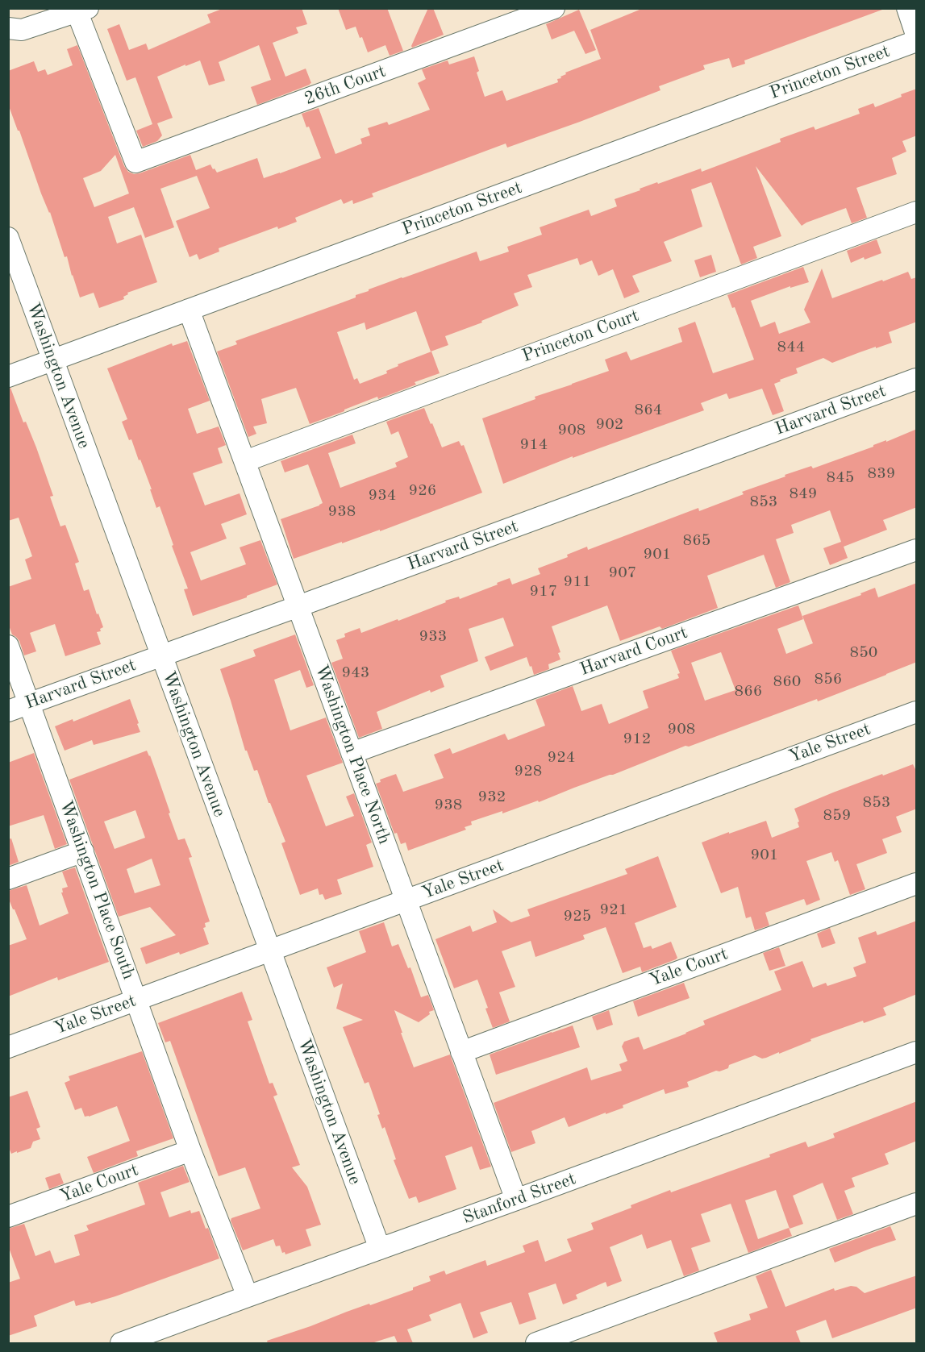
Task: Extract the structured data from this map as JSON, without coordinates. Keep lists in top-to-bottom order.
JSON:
{
  "streets": {
    "street": [
      "Princeton Street",
      "26th Court",
      "Princeton Court",
      "Washington Avenue",
      "Harvard Street",
      "Harvard Court",
      "Yale Street",
      "Washington Place North",
      "Washington Place South",
      "Yale Court",
      "Stanford Street"
    ]
  },
  "crossings": [
    ["Princeton Street", "Washington Avenue"],
    ["Princeton Street", "Washington Place North"],
    ["Princeton Court", "Washington Place North"],
    ["Washington Avenue", "Harvard Street"],
    ["Washington Avenue", "Yale Street"],
    ["Washington Avenue", "Stanford Street"],
    ["Harvard Street", "Washington Place North"],
    ["Harvard Street", "Washington Place South"],
    ["Harvard Court", "Washington Place North"],
    ["Yale Street", "Washington Place North"],
    ["Yale Street", "Washington Place South"],
    ["Washington Place North", "Yale Court"],
    ["Washington Place North", "Stanford Street"],
    ["Washington Place South", "Yale Court"],
    ["Washington Place South", "Stanford Street"]
  ],
  "house_numbers": [
    "844",
    "864",
    "902",
    "908",
    "914",
    "839",
    "845",
    "926",
    "849",
    "934",
    "853",
    "938",
    "865",
    "901",
    "907",
    "911",
    "917",
    "933",
    "850",
    "943",
    "856",
    "860",
    "866",
    "908",
    "912",
    "924",
    "928",
    "932",
    "853",
    "938",
    "859",
    "901",
    "921",
    "925"
  ]
}
